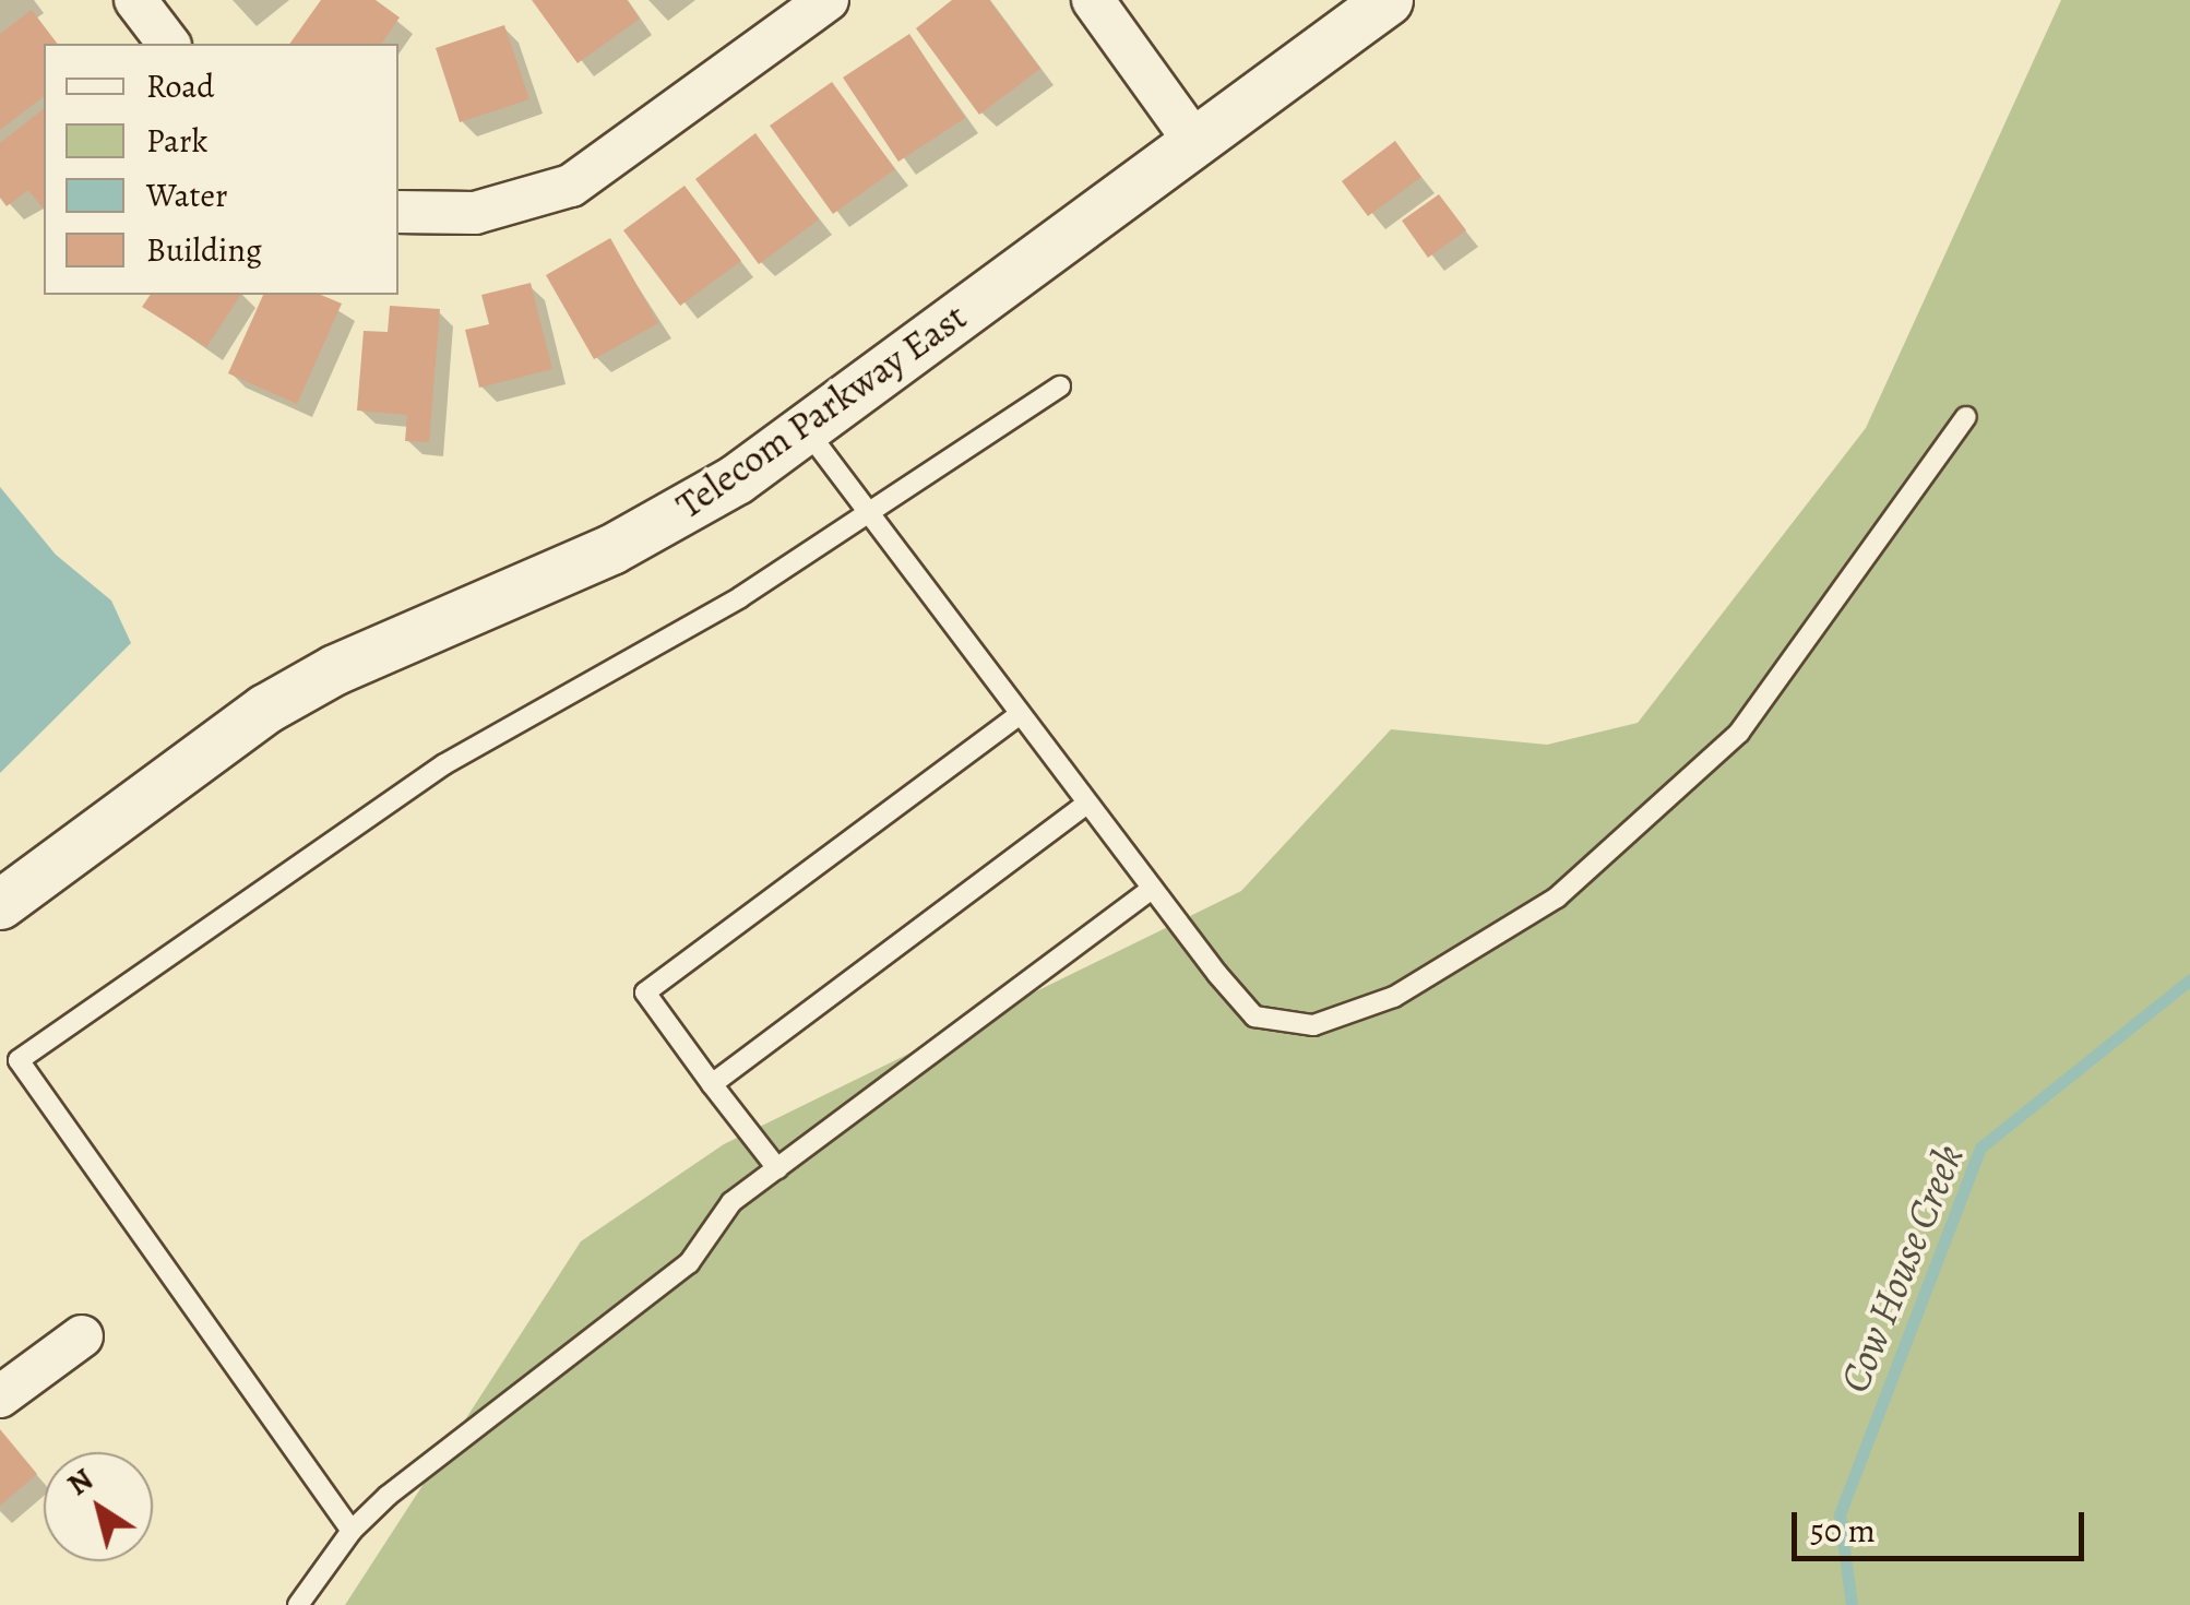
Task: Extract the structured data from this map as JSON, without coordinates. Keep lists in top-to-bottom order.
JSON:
{
  "streets": {
    "street": ["Telecom Parkway East"]
  },
  "water": ["Cow House Creek"],
  "legend": [
    "Road",
    "Park",
    "Water",
    "Building"
  ],
  "scale_bar": "50 m",
  "north": "top left"
}
